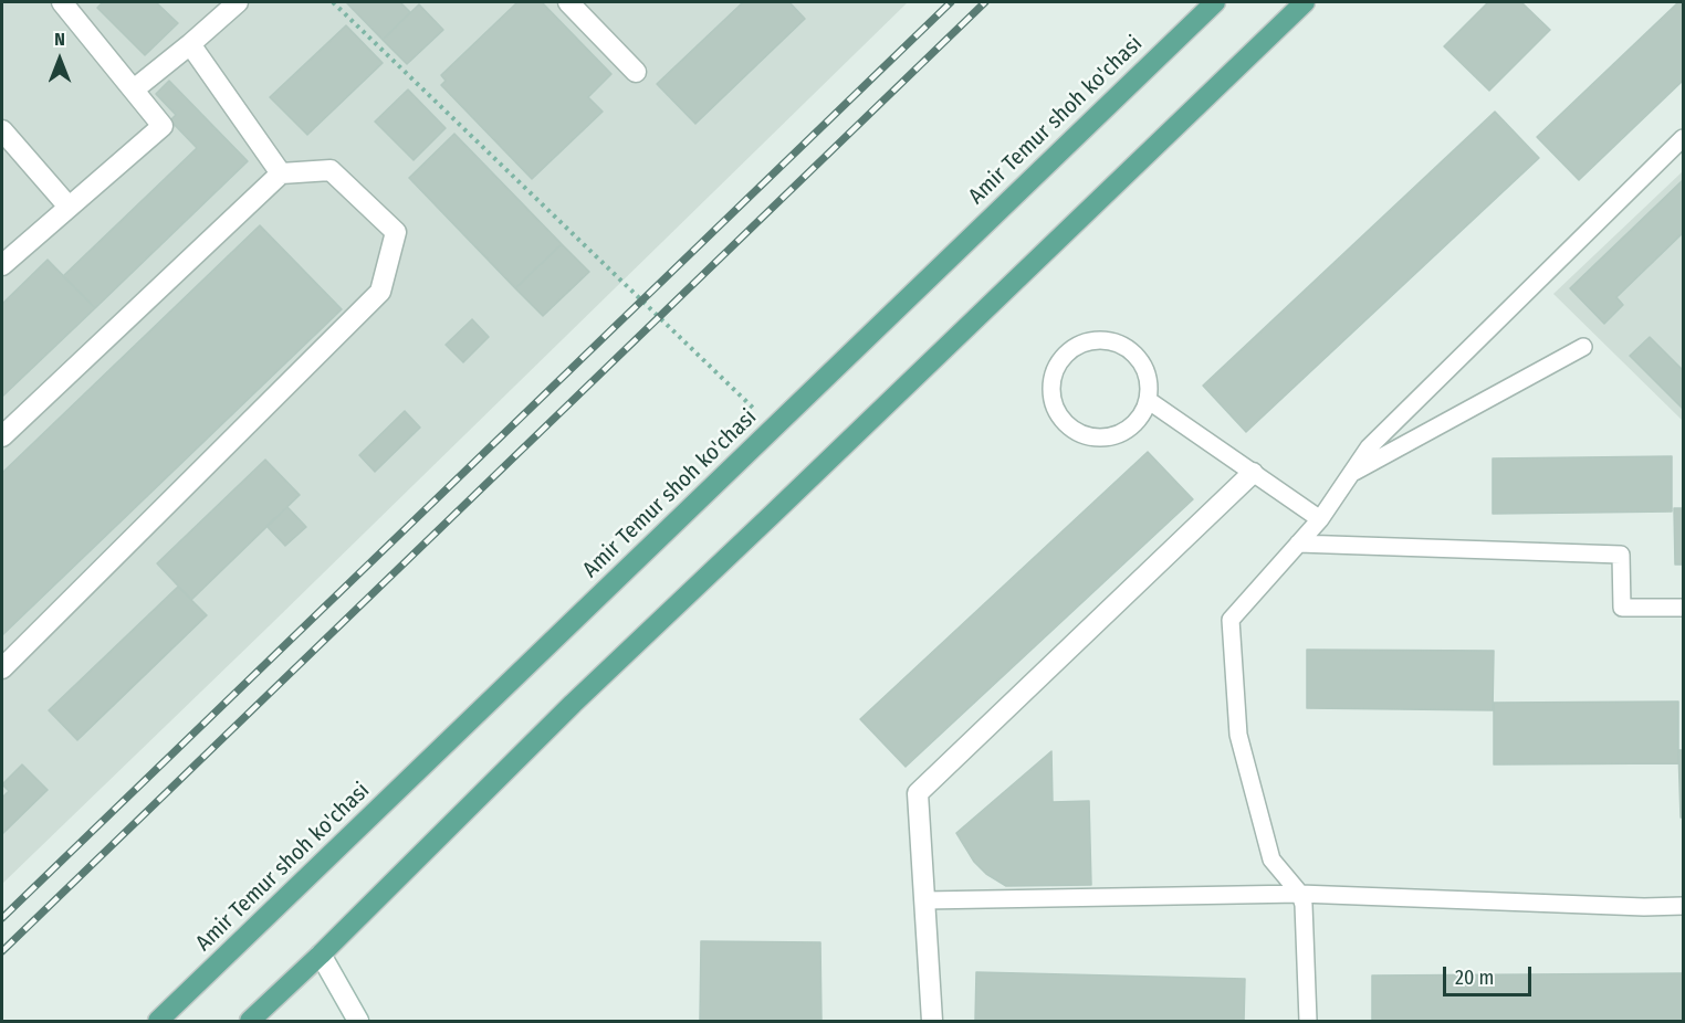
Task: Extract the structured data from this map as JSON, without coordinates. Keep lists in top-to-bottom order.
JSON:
{
  "streets": {
    "main road": ["Amir Temur shoh ko'chasi"]
  },
  "scale_bar": "20 m",
  "north": "top"
}
